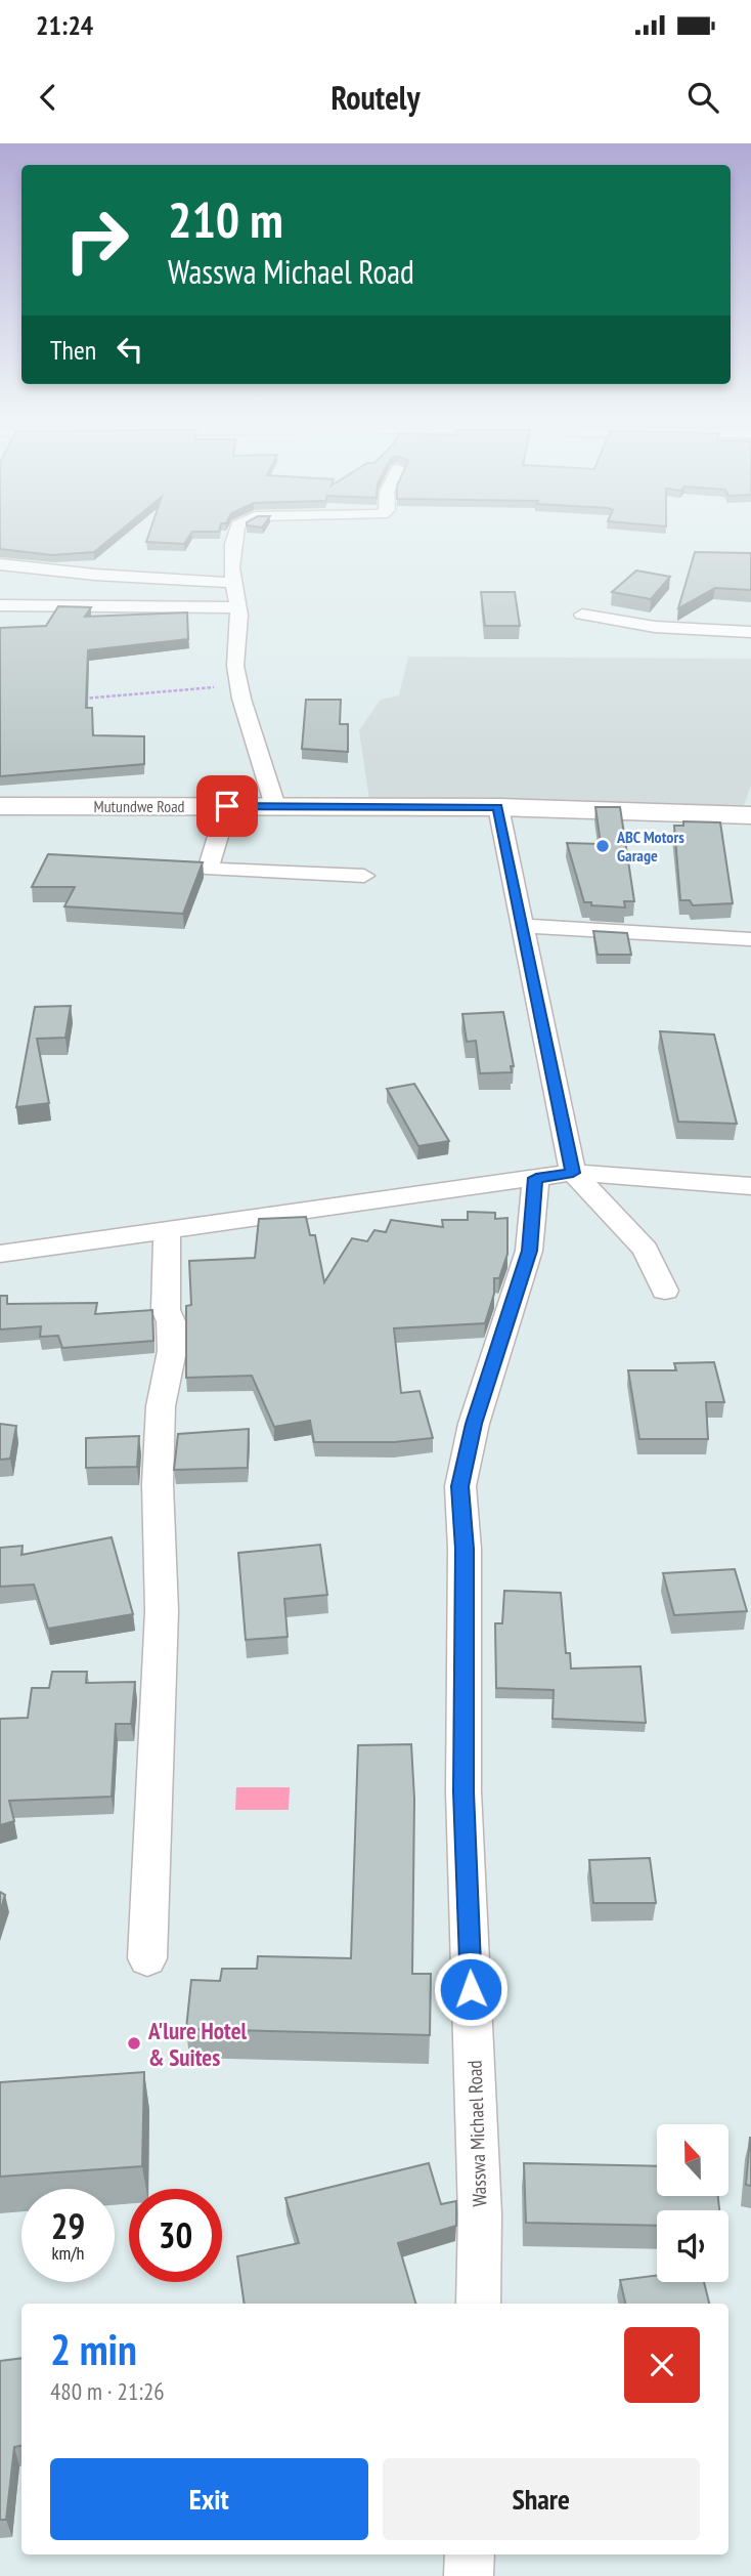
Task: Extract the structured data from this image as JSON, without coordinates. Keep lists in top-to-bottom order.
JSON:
{
  "streets": {
    "main road": ["Mutundwe Road"],
    "street": ["Wasswa Michael Road"]
  },
  "places": ["ABC Motors Garage", "A'lure Hotel & Suites"],
  "north": "top",
  "page": {
    "status": "21:24",
    "header": "Routely",
    "turn": ["210 m", "Wasswa Michael Road"],
    "then": "Then",
    "speed": "29 km/h",
    "limit": "30",
    "heading": ["2 min", "480 m · 21:26"],
    "buttons": ["Exit", "Share"]
  }
}
